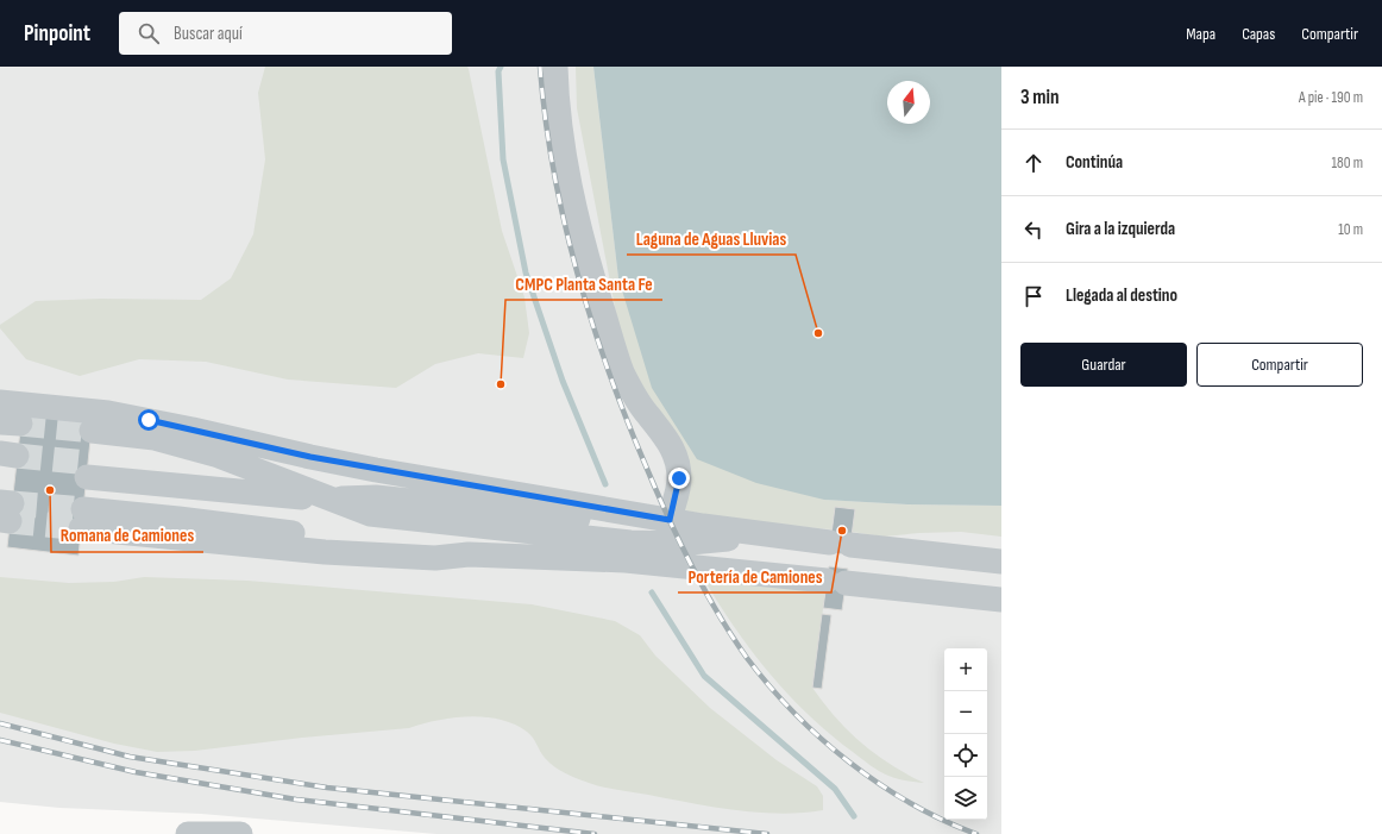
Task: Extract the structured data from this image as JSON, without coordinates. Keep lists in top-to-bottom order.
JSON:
{
  "places": [
    "Laguna de Aguas Lluvias",
    "CMPC Planta Santa Fe",
    "Romana de Camiones",
    "Portería de Camiones"
  ],
  "north": "top",
  "page": {
    "header": "Pinpoint",
    "search": "Buscar aquí",
    "nav": ["Mapa", "Capas", "Compartir"],
    "heading": ["3 min", "A pie · 190 m"],
    "list": [
      ["Continúa", "180 m"],
      ["Gira a la izquierda", "10 m"],
      "Llegada al destino"
    ],
    "buttons": ["Guardar", "Compartir"],
    "map_buttons": ["+", "−"]
  }
}
